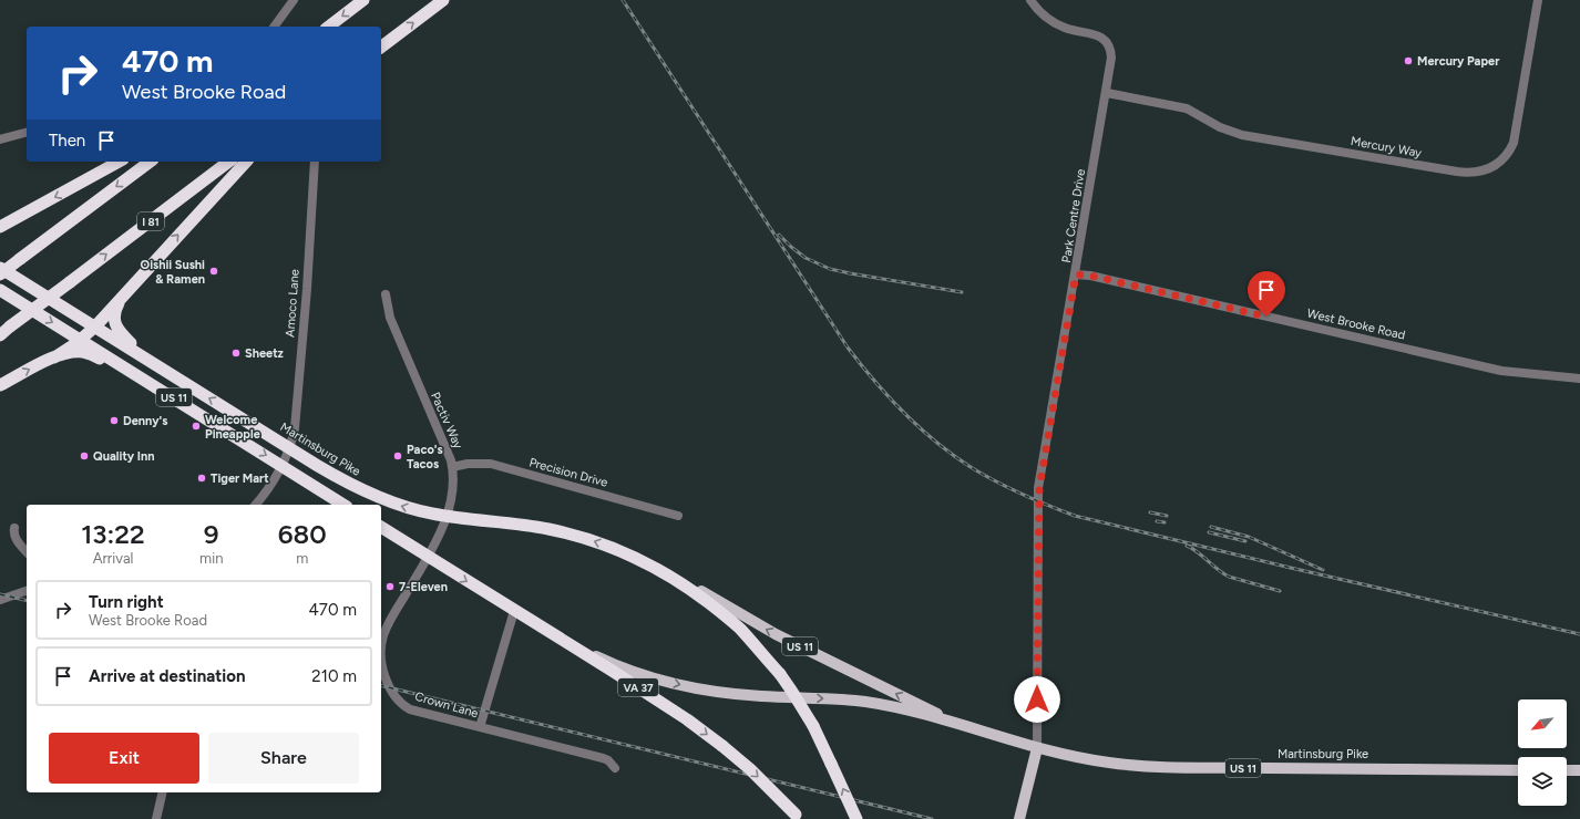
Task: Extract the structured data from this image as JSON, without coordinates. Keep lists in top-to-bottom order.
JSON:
{
  "streets": {
    "highway": [
      "I 81",
      "US 11",
      "Martinsburg Pike",
      "VA 37"
    ],
    "street": [
      "Mercury Way",
      "Park Centre Drive",
      "Amoco Lane",
      "West Brooke Road",
      "Pactiv Way",
      "Precision Drive",
      "Crown Lane"
    ]
  },
  "crossings": [
    ["Mercury Way", "Park Centre Drive"],
    ["Park Centre Drive", "West Brooke Road"],
    ["Park Centre Drive", "Martinsburg Pike"],
    ["Amoco Lane", "US 11"],
    ["Amoco Lane", "Martinsburg Pike"],
    ["US 11", "Pactiv Way"],
    ["US 11", "Martinsburg Pike"],
    ["US 11", "VA 37"],
    ["US 11", "Crown Lane"],
    ["Pactiv Way", "Martinsburg Pike"],
    ["Pactiv Way", "Precision Drive"],
    ["Pactiv Way", "Crown Lane"]
  ],
  "places": [
    "Mercury Paper",
    "Oishii Sushi & Ramen",
    "Sheetz",
    "Denny's",
    "Welcome Pineapple",
    "Quality Inn",
    "Paco's Tacos",
    "Tiger Mart",
    "7-Eleven"
  ],
  "north": "bottom left",
  "page": {
    "turn": ["470 m", "West Brooke Road"],
    "then": "Then",
    "eta": [
      "13:22",
      "Arrival",
      "9",
      "min",
      "680",
      "m"
    ],
    "list": [
      {
        "name": "Turn right",
        "note": "West Brooke Road",
        "value": "470 m"
      },
      {
        "name": "Arrive at destination",
        "value": "210 m"
      }
    ],
    "buttons": ["Exit", "Share"]
  }
}
